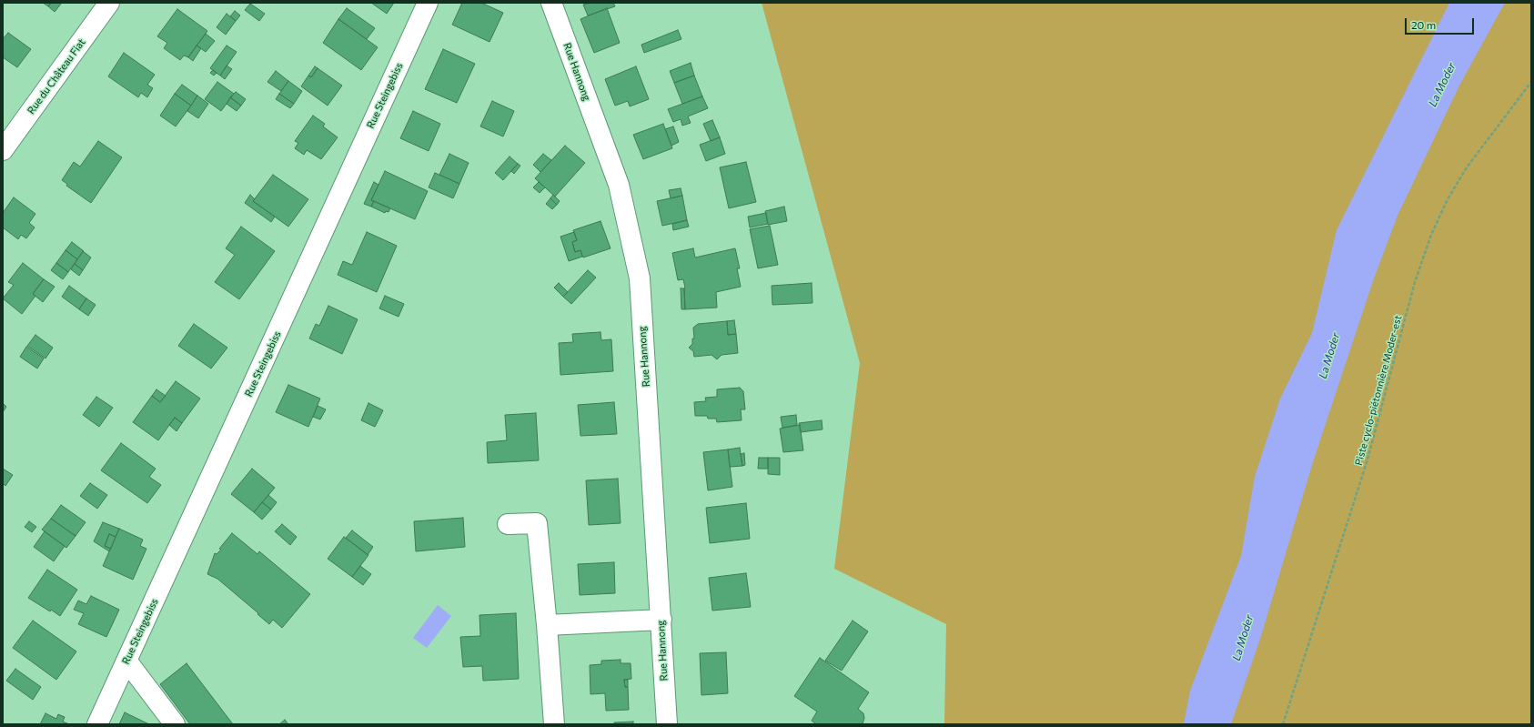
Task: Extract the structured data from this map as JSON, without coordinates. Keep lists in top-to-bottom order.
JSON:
{
  "streets": {
    "street": ["Rue Hannong", "Rue du Château Fiat", "Rue Steingebiss"],
    "path": ["Piste cyclo-piétonnière Moder-est"]
  },
  "water": ["La Moder"],
  "scale_bar": "20 m"
}
